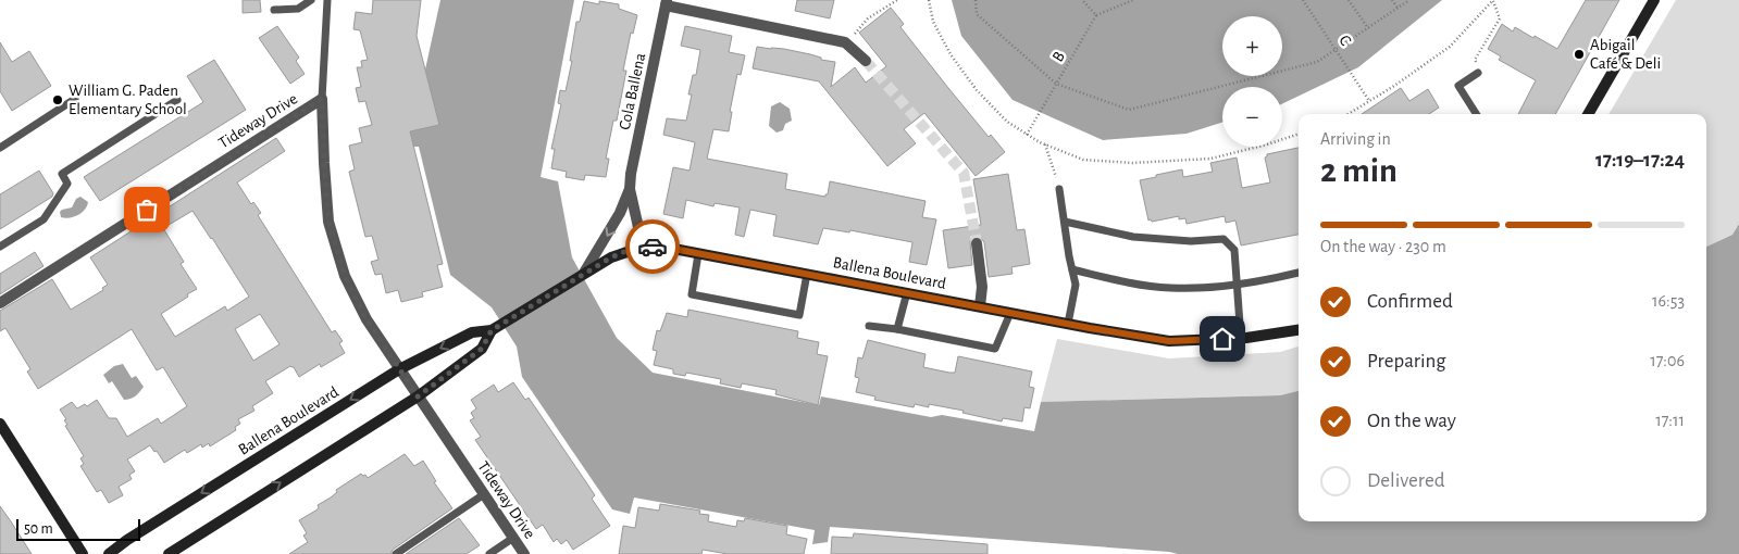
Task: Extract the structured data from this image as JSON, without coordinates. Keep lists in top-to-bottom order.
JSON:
{
  "streets": {
    "street": ["Cola Ballena", "Tideway Drive", "Ballena Boulevard"],
    "path": ["C", "B"]
  },
  "crossings": [
    ["Cola Ballena", "Ballena Boulevard"],
    ["Tideway Drive", "Ballena Boulevard"]
  ],
  "places": ["Abigail Café & Deli", "William G. Paden Elementary School"],
  "scale_bar": "50 m",
  "page": {
    "map_buttons": ["+", "−"],
    "heading": ["2 min", "Arriving in", "17:19–17:24"],
    "bar": "On the way · 230 m",
    "list": [
      ["Confirmed", "16:53"],
      ["Preparing", "17:06"],
      ["On the way", "17:11"],
      "Delivered"
    ],
    "scale": "50 m"
  }
}
